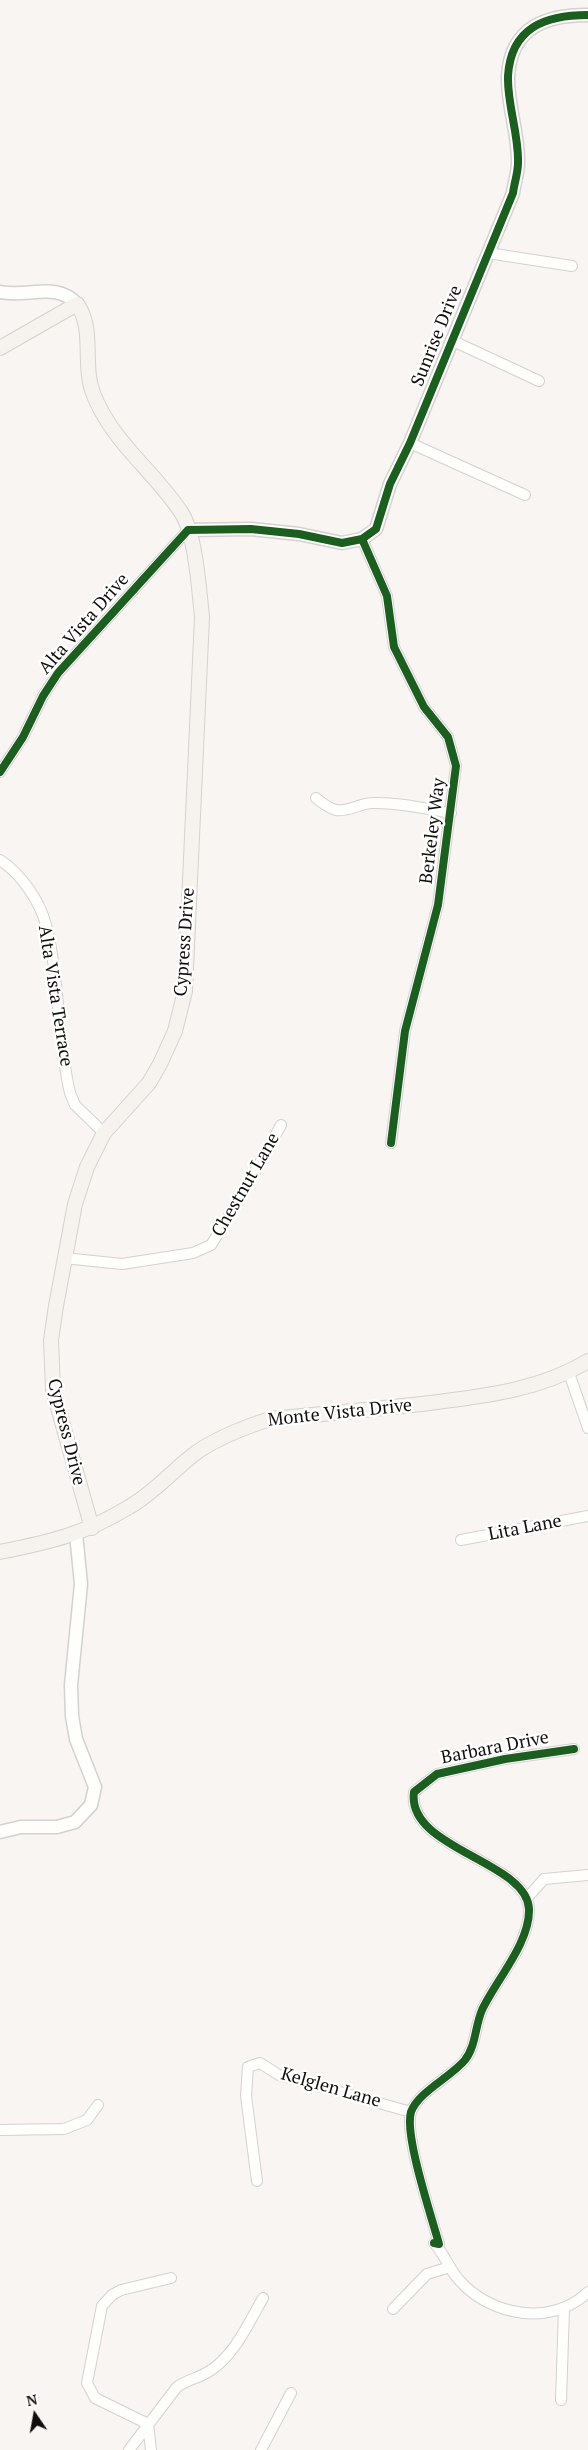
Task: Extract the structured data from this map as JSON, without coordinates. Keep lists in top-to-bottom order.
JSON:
{
  "streets": {
    "main road": ["Cypress Drive", "Monte Vista Drive"],
    "street": [
      "Sunrise Drive",
      "Alta Vista Drive",
      "Berkeley Way",
      "Alta Vista Terrace",
      "Chestnut Lane",
      "Lita Lane",
      "Barbara Drive",
      "Kelglen Lane"
    ]
  },
  "crossings": [
    ["Sunrise Drive", "Berkeley Way"],
    ["Alta Vista Drive", "Cypress Drive"],
    ["Cypress Drive", "Alta Vista Terrace"],
    ["Cypress Drive", "Chestnut Lane"],
    ["Cypress Drive", "Monte Vista Drive"]
  ],
  "north": "top"
}
